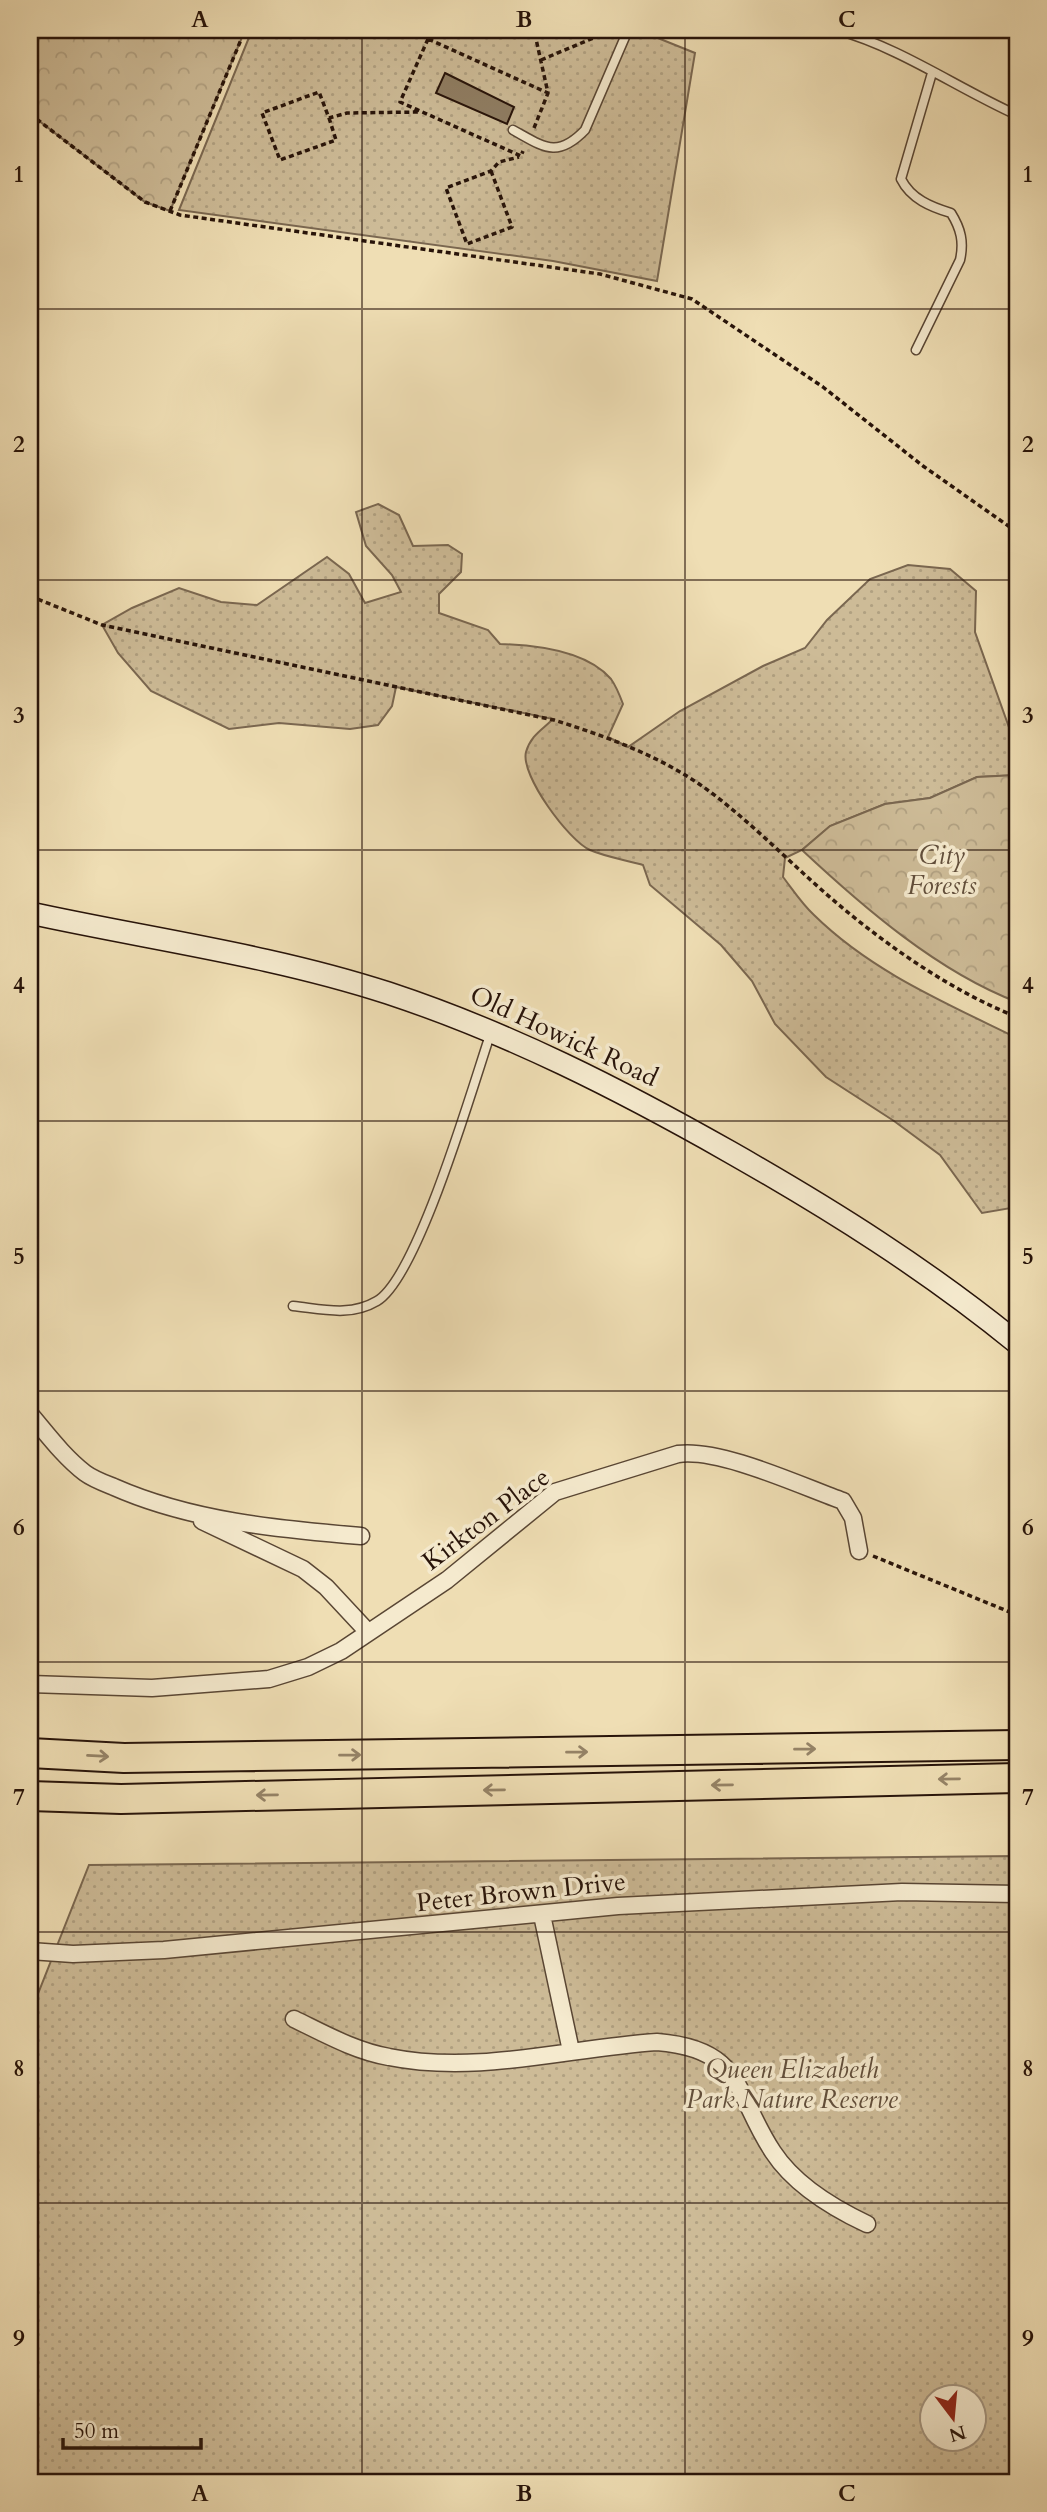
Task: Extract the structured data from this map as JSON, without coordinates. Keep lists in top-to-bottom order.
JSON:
{
  "streets": {
    "main road": ["Old Howick Road"],
    "street": ["Kirkton Place", "Peter Brown Drive"]
  },
  "parks": ["City Forests", "Queen Elizabeth Park Nature Reserve"],
  "scale_bar": "50 m",
  "north": "bottom",
  "grid": {
    "columns": ["A", "B", "C"],
    "rows": [
      "1",
      "2",
      "3",
      "4",
      "5",
      "6",
      "7",
      "8",
      "9"
    ]
  }
}
